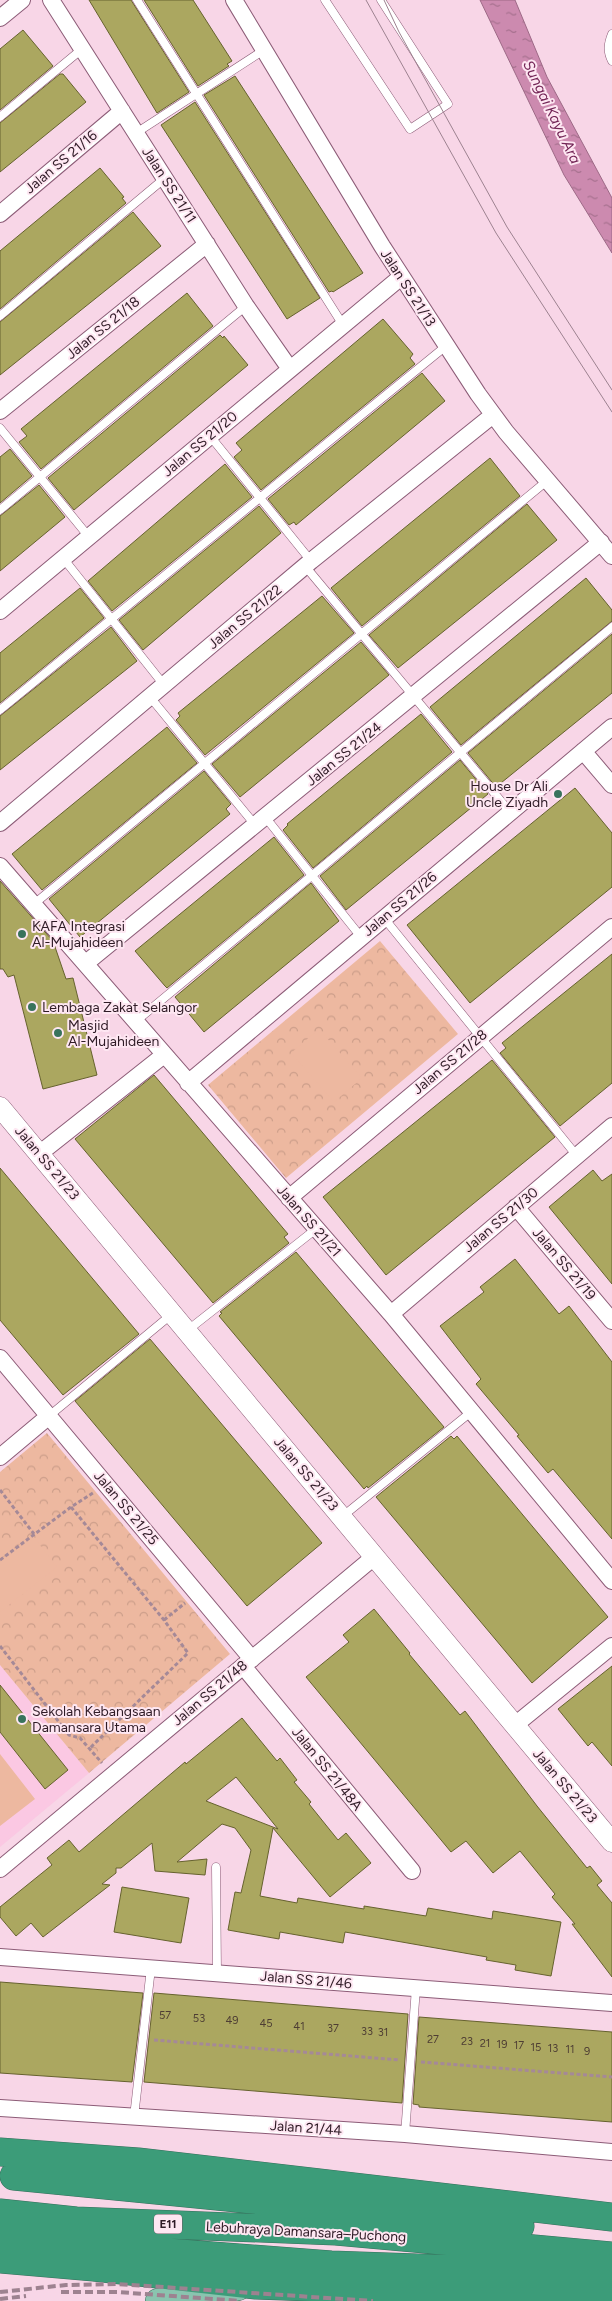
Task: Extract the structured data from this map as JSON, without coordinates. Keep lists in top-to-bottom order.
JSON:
{
  "streets": {
    "highway": ["E11", "Lebuhraya Damansara–Puchong"],
    "street": [
      "Jalan SS 21/16",
      "Jalan SS 21/11",
      "Jalan SS 21/13",
      "Jalan SS 21/18",
      "Jalan SS 21/20",
      "Jalan SS 21/22",
      "Jalan SS 21/24",
      "Jalan SS 21/26",
      "Jalan SS 21/28",
      "Jalan SS 21/23",
      "Jalan SS 21/30",
      "Jalan SS 21/21",
      "Jalan SS 21/19",
      "Jalan SS 21/25",
      "Jalan SS 21/48",
      "Jalan SS 21/48A",
      "Jalan SS 21/46",
      "Jalan 21/44"
    ]
  },
  "crossings": [
    ["Jalan SS 21/16", "Jalan SS 21/11"],
    ["Jalan SS 21/11", "Jalan SS 21/18"],
    ["Jalan SS 21/11", "Jalan SS 21/20"],
    ["Jalan SS 21/13", "Jalan SS 21/20"],
    ["Jalan SS 21/13", "Jalan SS 21/22"],
    ["Jalan SS 21/13", "Jalan SS 21/24"],
    ["Jalan SS 21/24", "Jalan SS 21/21"],
    ["Jalan SS 21/26", "Jalan SS 21/21"],
    ["Jalan SS 21/28", "Jalan SS 21/21"],
    ["Jalan SS 21/23", "Jalan SS 21/48"],
    ["Jalan SS 21/30", "Jalan SS 21/21"],
    ["Jalan SS 21/30", "Jalan SS 21/19"],
    ["Jalan SS 21/25", "Jalan SS 21/48"],
    ["Jalan SS 21/25", "Jalan SS 21/48A"],
    ["Jalan SS 21/48", "Jalan SS 21/48A"]
  ],
  "water": ["Sungai Kayu Ara"],
  "places": [
    "House Dr Ali Uncle Ziyadh",
    "KAFA Integrasi Al-Mujahideen",
    "Lembaga Zakat Selangor",
    "Masjid Al-Mujahideen",
    "Sekolah Kebangsaan Damansara Utama"
  ],
  "house_numbers": [
    "57",
    "53",
    "49",
    "45",
    "41",
    "37",
    "33",
    "31",
    "27",
    "23",
    "21",
    "19",
    "17",
    "15",
    "13",
    "11",
    "9"
  ]
}
